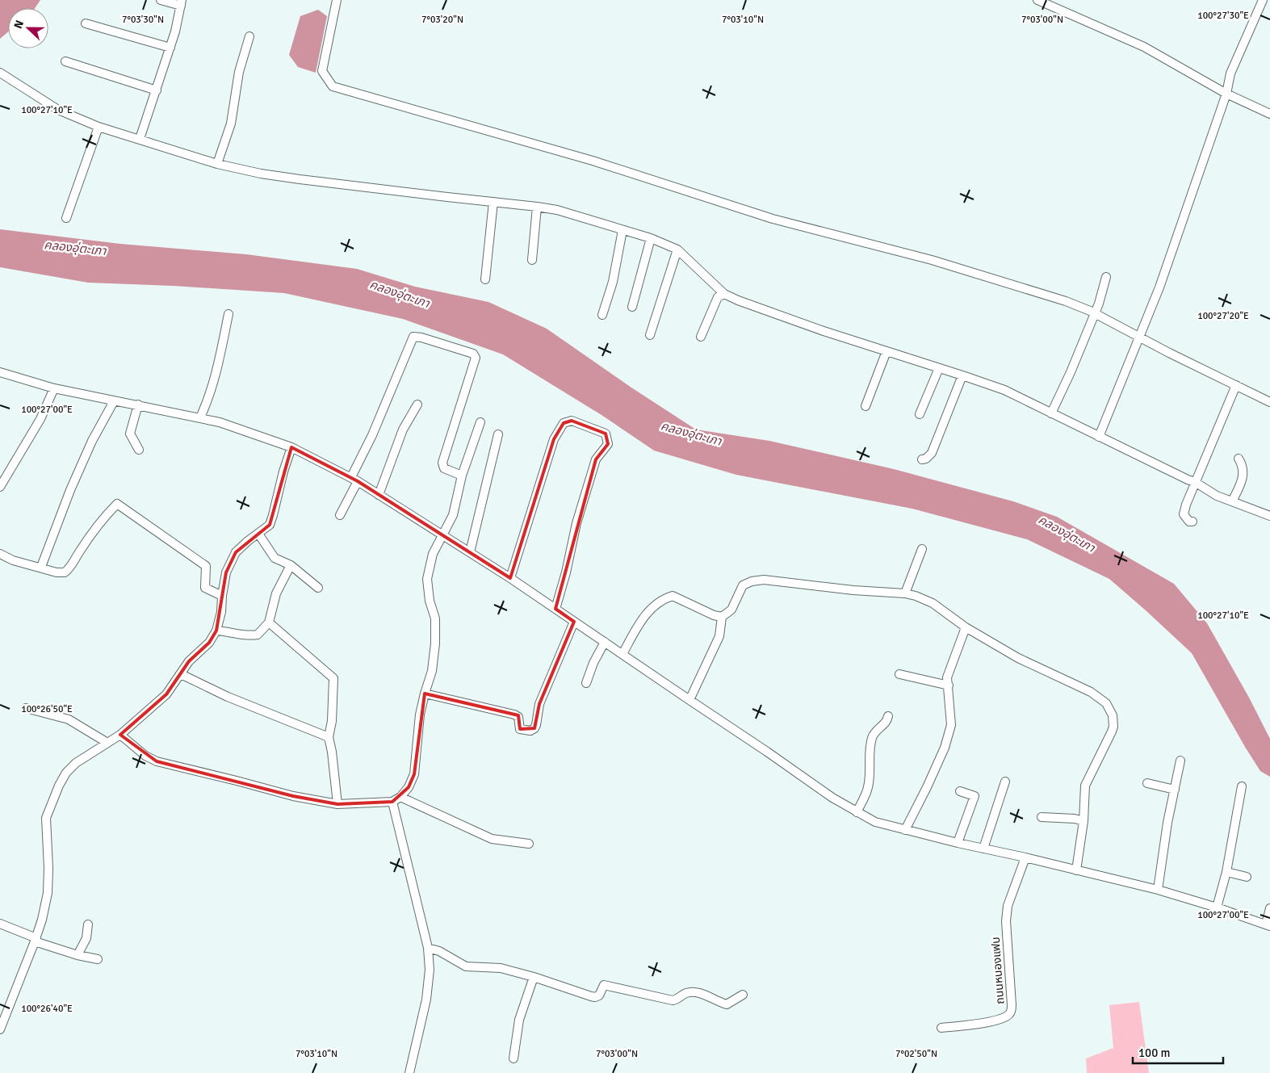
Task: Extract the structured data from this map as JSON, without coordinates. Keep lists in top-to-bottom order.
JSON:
{
  "streets": {
    "street": ["ถนนหนองแฟบ"]
  },
  "water": ["คลองอุ่ตะเภา"],
  "scale_bar": "100 m",
  "north": "left",
  "coordinates": [
    "100°27'30\"E",
    "7°03'30\"N",
    "7°03'20\"N",
    "7°03'10\"N",
    "7°03'00\"N",
    "100°27'10\"E",
    "100°27'20\"E",
    "100°27'00\"E",
    "100°26'50\"E",
    "100°26'40\"E",
    "7°02'50\"N"
  ]
}
